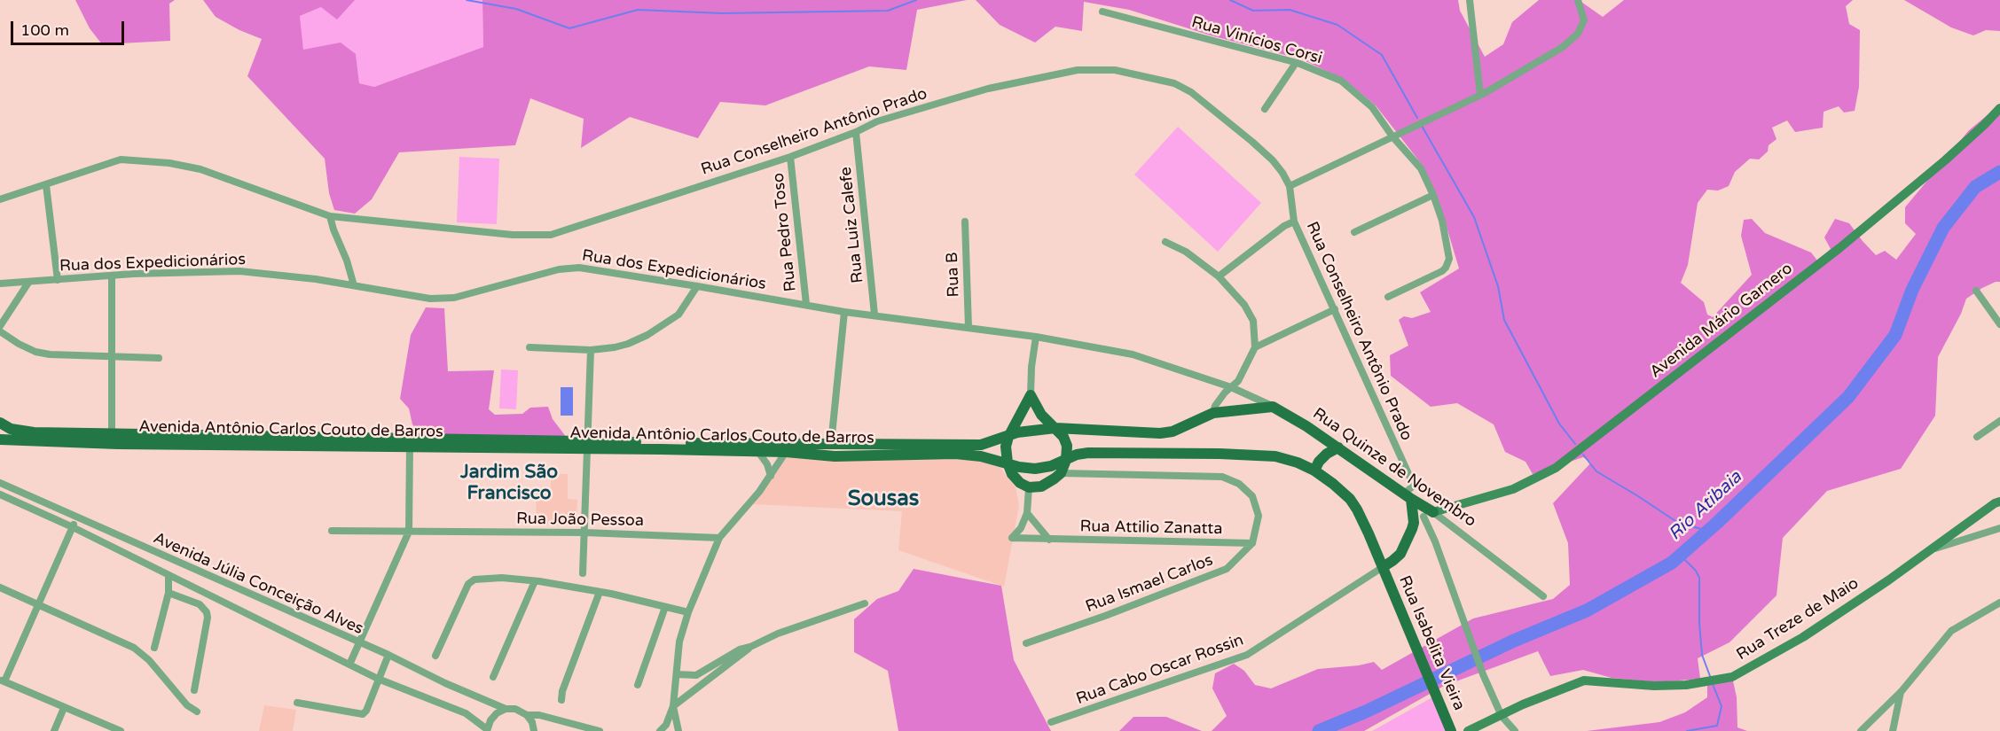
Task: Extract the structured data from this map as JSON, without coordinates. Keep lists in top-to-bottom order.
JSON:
{
  "streets": {
    "main road": [
      "Avenida Mário Garnero",
      "Avenida Antônio Carlos Couto de Barros",
      "Rua Quinze de Novembro",
      "Rua Treze de Maio",
      "Rua Isabelita Vieira"
    ],
    "street": [
      "Rua Vinícios Corsi",
      "Rua Conselheiro Antônio Prado",
      "Rua Luiz Calefe",
      "Rua Pedro Toso",
      "Rua dos Expedicionários",
      "Rua B",
      "Rua João Pessoa",
      "Rua Attilio Zanatta",
      "Avenida Júlia Conceição Alves",
      "Rua Ismael Carlos",
      "Rua Cabo Oscar Rossin"
    ]
  },
  "crossings": [
    ["Rua Conselheiro Antônio Prado", "Rua Luiz Calefe"],
    ["Rua Conselheiro Antônio Prado", "Rua Pedro Toso"],
    ["Rua Conselheiro Antônio Prado", "Rua Quinze de Novembro"],
    ["Rua Luiz Calefe", "Rua dos Expedicionários"],
    ["Rua Pedro Toso", "Rua dos Expedicionários"],
    ["Rua dos Expedicionários", "Rua B"],
    ["Rua dos Expedicionários", "Rua Quinze de Novembro"],
    ["Avenida Mário Garnero", "Rua Quinze de Novembro"],
    ["Avenida Antônio Carlos Couto de Barros", "Rua Isabelita Vieira"],
    ["Avenida Antônio Carlos Couto de Barros", "Rua Cabo Oscar Rossin"],
    ["Rua Attilio Zanatta", "Rua Ismael Carlos"],
    ["Rua Isabelita Vieira", "Rua Cabo Oscar Rossin"]
  ],
  "districts": ["Jardim São Francisco", "Sousas"],
  "water": ["Rio Atibaia"],
  "scale_bar": "100 m"
}
